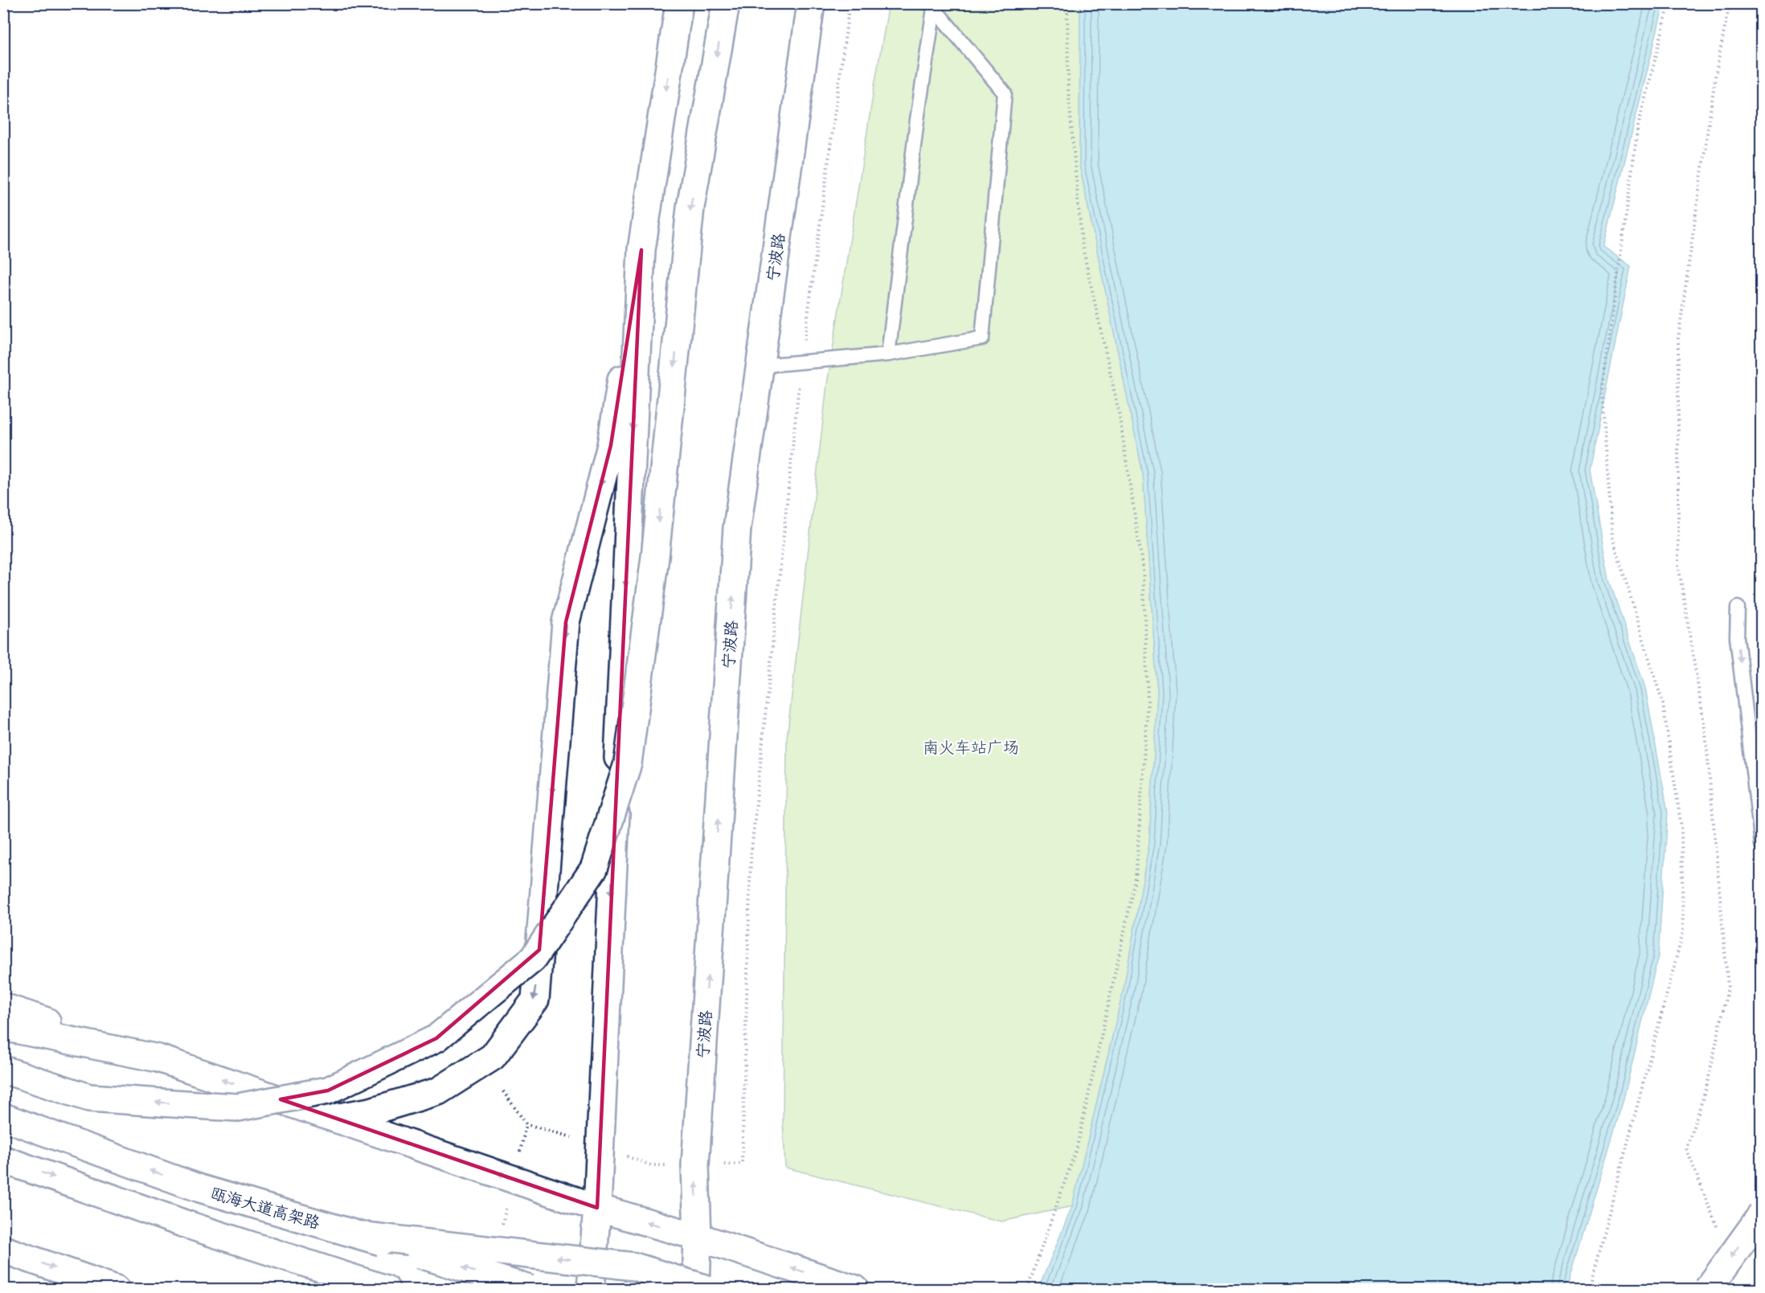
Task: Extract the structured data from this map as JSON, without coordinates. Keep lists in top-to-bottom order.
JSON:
{
  "streets": {
    "main road": ["宁波路", "瓯海大道高架路"]
  },
  "parks": ["南火车站广场"]
}
